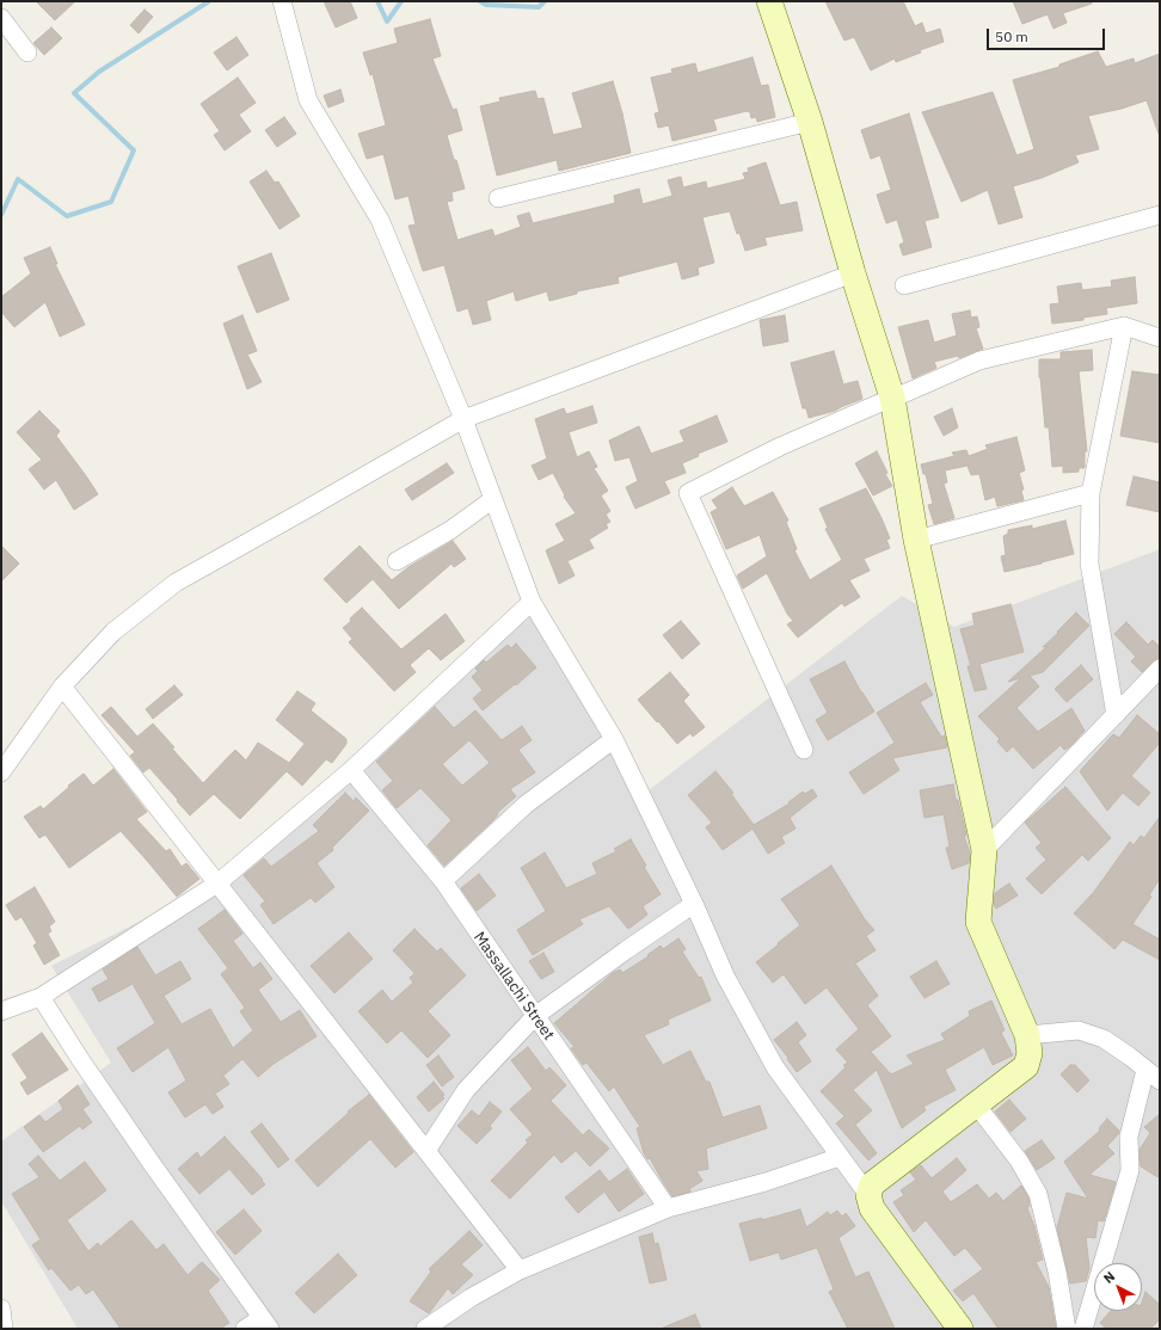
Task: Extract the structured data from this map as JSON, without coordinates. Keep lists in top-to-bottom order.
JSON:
{
  "streets": {
    "street": ["Massallachi Street"]
  },
  "scale_bar": "50 m",
  "north": "top left"
}
